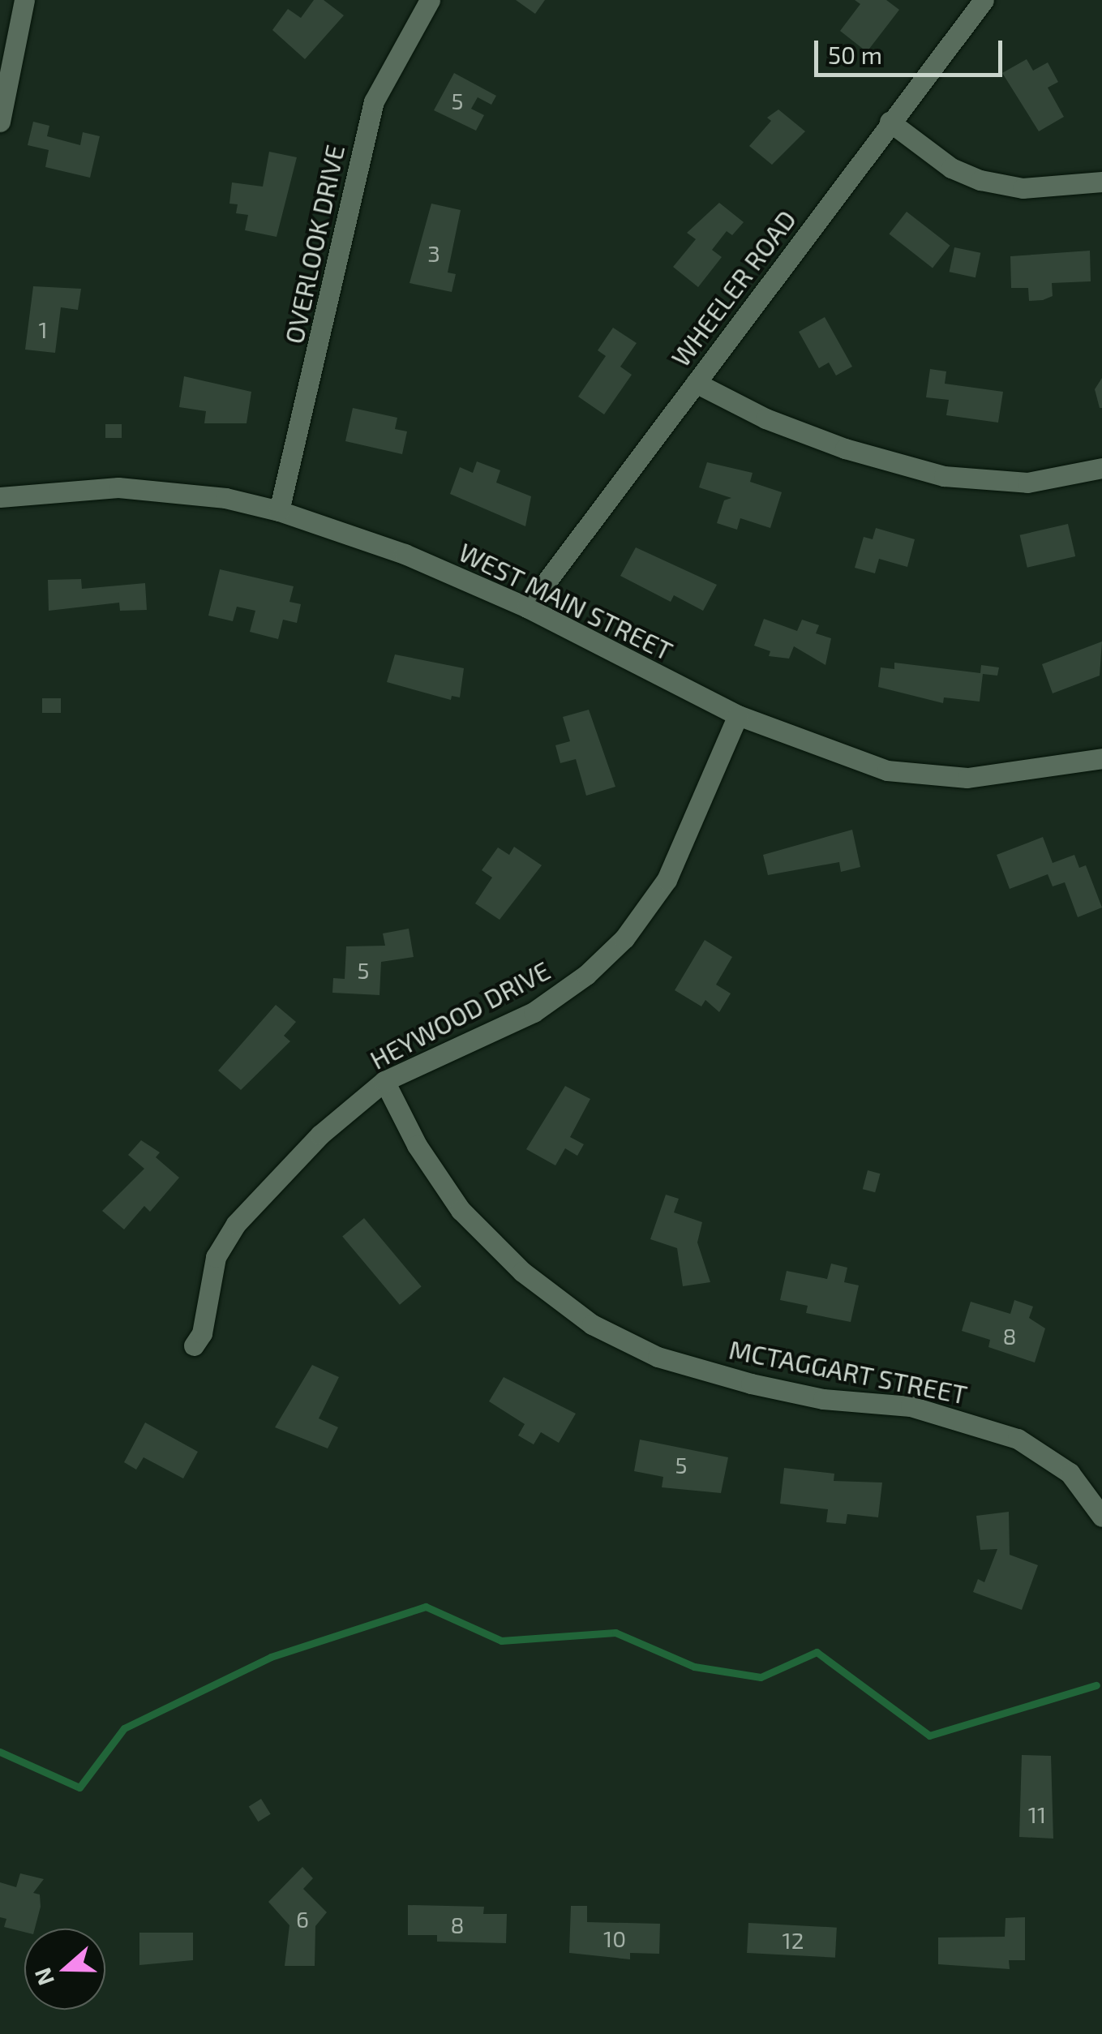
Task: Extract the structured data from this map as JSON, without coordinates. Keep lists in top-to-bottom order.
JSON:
{
  "streets": {
    "street": [
      "OVERLOOK DRIVE",
      "WHEELER ROAD",
      "WEST MAIN STREET",
      "HEYWOOD DRIVE",
      "MCTAGGART STREET"
    ]
  },
  "crossings": [
    ["OVERLOOK DRIVE", "WEST MAIN STREET"],
    ["WHEELER ROAD", "WEST MAIN STREET"],
    ["WEST MAIN STREET", "HEYWOOD DRIVE"],
    ["HEYWOOD DRIVE", "MCTAGGART STREET"]
  ],
  "house_numbers": [
    "5",
    "3",
    "1",
    "5",
    "8",
    "5",
    "11",
    "6",
    "8",
    "10",
    "12"
  ],
  "scale_bar": "50 m",
  "north": "left"
}
